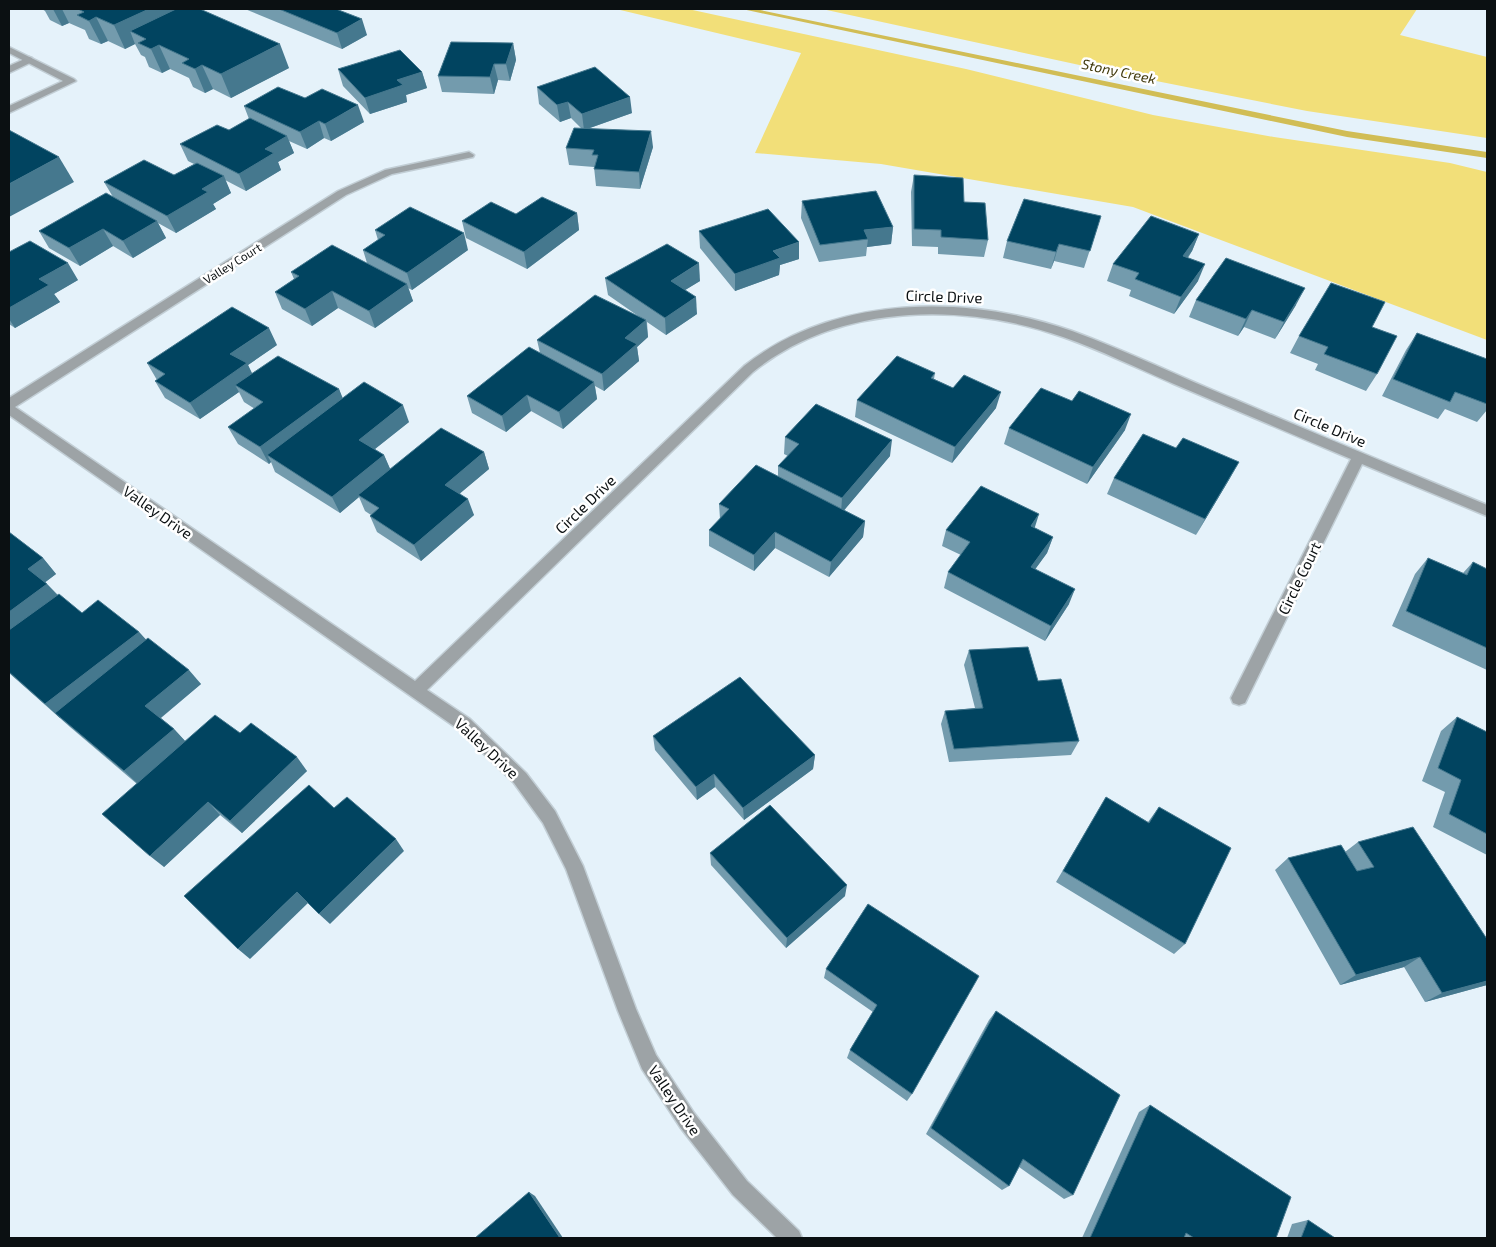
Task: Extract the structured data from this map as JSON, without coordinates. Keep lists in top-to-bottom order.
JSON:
{
  "streets": {
    "street": [
      "Valley Court",
      "Circle Drive",
      "Valley Drive",
      "Circle Court"
    ]
  },
  "crossings": [
    ["Circle Drive", "Valley Drive"],
    ["Circle Drive", "Circle Court"]
  ],
  "water": ["Stony Creek"]
}
